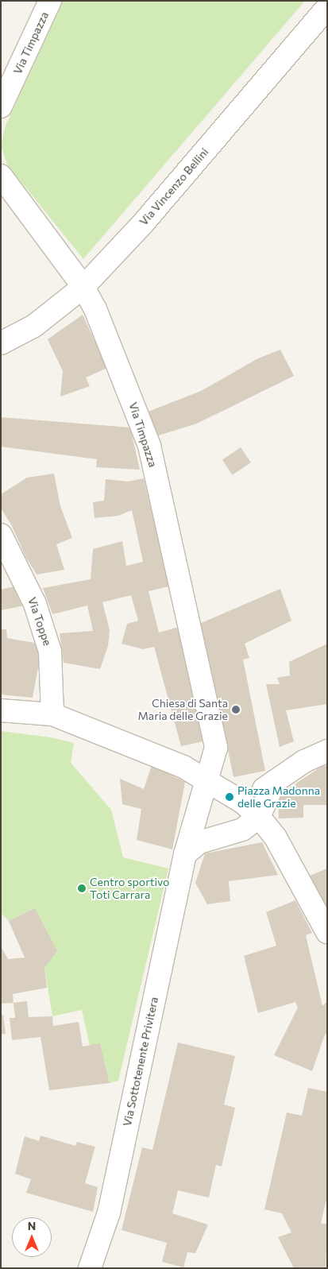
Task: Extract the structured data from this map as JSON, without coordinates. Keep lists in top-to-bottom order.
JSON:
{
  "streets": {
    "street": [
      "Via Timpazza",
      "Via Vincenzo Bellini",
      "Via Toppe",
      "Via Sottotenente Privitera"
    ]
  },
  "crossings": [
    ["Via Timpazza", "Via Vincenzo Bellini"],
    ["Via Timpazza", "Via Sottotenente Privitera"]
  ],
  "places": ["Chiesa di Santa Maria delle Grazie", "Piazza Madonna delle Grazie", "Centro sportivo Toti Carrara"],
  "north": "top"
}
